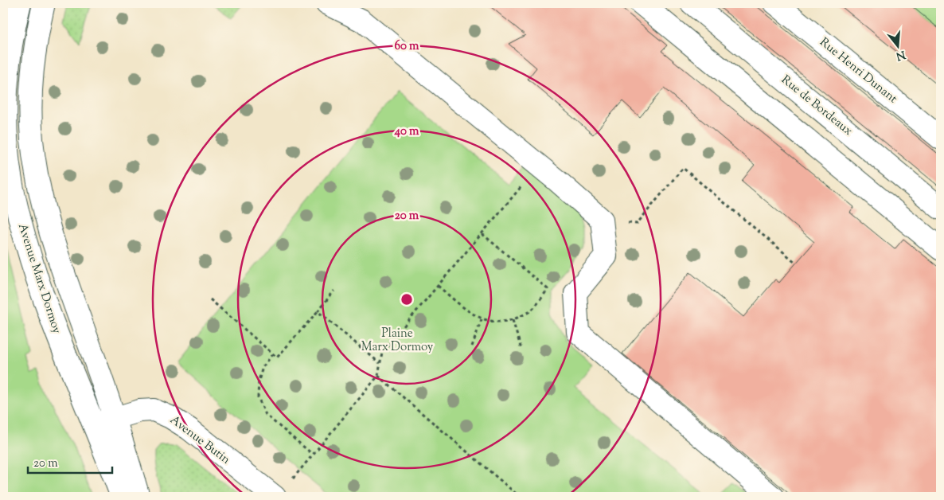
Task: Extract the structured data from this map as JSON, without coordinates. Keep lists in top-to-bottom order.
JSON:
{
  "streets": {
    "street": [
      "Rue Henri Dunant",
      "Rue de Bordeaux",
      "Avenue Marx Dormoy",
      "Avenue Butin"
    ]
  },
  "crossings": [
    ["Avenue Marx Dormoy", "Avenue Butin"]
  ],
  "parks": ["Plaine Marx Dormoy"],
  "scale_bar": "20 m",
  "north": "bottom",
  "rings": ["60 m", "40 m", "20 m"]
}
